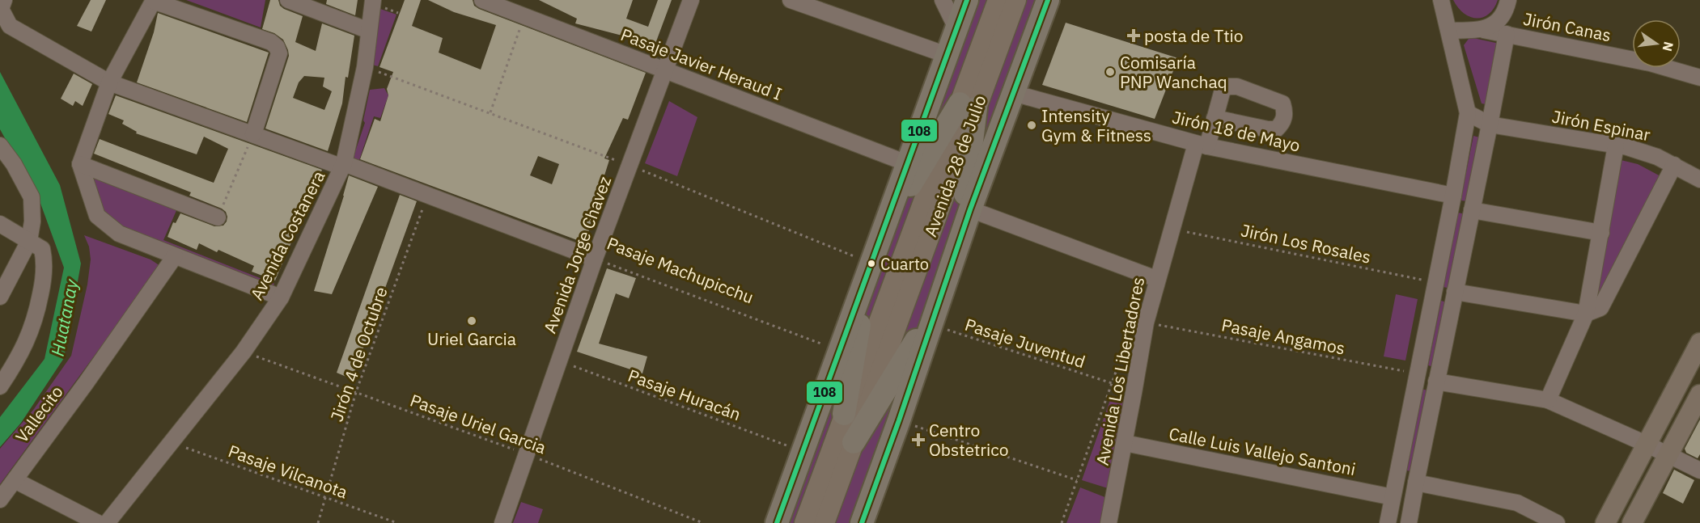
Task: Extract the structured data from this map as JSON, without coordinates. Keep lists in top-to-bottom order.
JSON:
{
  "streets": {
    "main road": ["Avenida 28 de Julio"],
    "street": [
      "Jirón Canas",
      "Pasaje Javier Heraud I",
      "Jirón Espinar",
      "Jirón 18 de Mayo",
      "Avenida Costanera",
      "Avenida Jorge Chavez",
      "Pasaje Machupicchu",
      "Avenida Los Libertadores",
      "Vallecito",
      "Calle Luis Vallejo Santoni"
    ],
    "path": [
      "Jirón Los Rosales",
      "Pasaje Angamos",
      "Pasaje Juventud",
      "Jirón 4 de Octubre",
      "Pasaje Huracán",
      "Pasaje Uriel Garcia",
      "Pasaje Vilcanota"
    ]
  },
  "crossings": [
    ["Pasaje Javier Heraud I", "Avenida Jorge Chavez"],
    ["Jirón 18 de Mayo", "Avenida Los Libertadores"],
    ["Avenida Costanera", "Pasaje Machupicchu"],
    ["Avenida Costanera", "Pasaje Uriel Garcia"],
    ["Avenida Costanera", "Pasaje Vilcanota"],
    ["Jirón Los Rosales", "Avenida Los Libertadores"],
    ["Avenida Jorge Chavez", "Pasaje Machupicchu"],
    ["Avenida Jorge Chavez", "Pasaje Huracán"],
    ["Avenida Jorge Chavez", "Pasaje Uriel Garcia"],
    ["Pasaje Machupicchu", "Jirón 4 de Octubre"],
    ["Pasaje Angamos", "Avenida Los Libertadores"],
    ["Jirón 4 de Octubre", "Pasaje Uriel Garcia"],
    ["Jirón 4 de Octubre", "Pasaje Vilcanota"],
    ["Avenida Los Libertadores", "Calle Luis Vallejo Santoni"]
  ],
  "water": ["Huatanay"],
  "places": {
    "health": ["posta de Ttio", "Centro Obstetrico"],
    "other": [
      "Comisaría PNP Wanchaq",
      "Intensity Gym & Fitness",
      "Cuarto",
      "Uriel Garcia"
    ]
  },
  "lines": ["transit line 108"],
  "north": "right"
}
